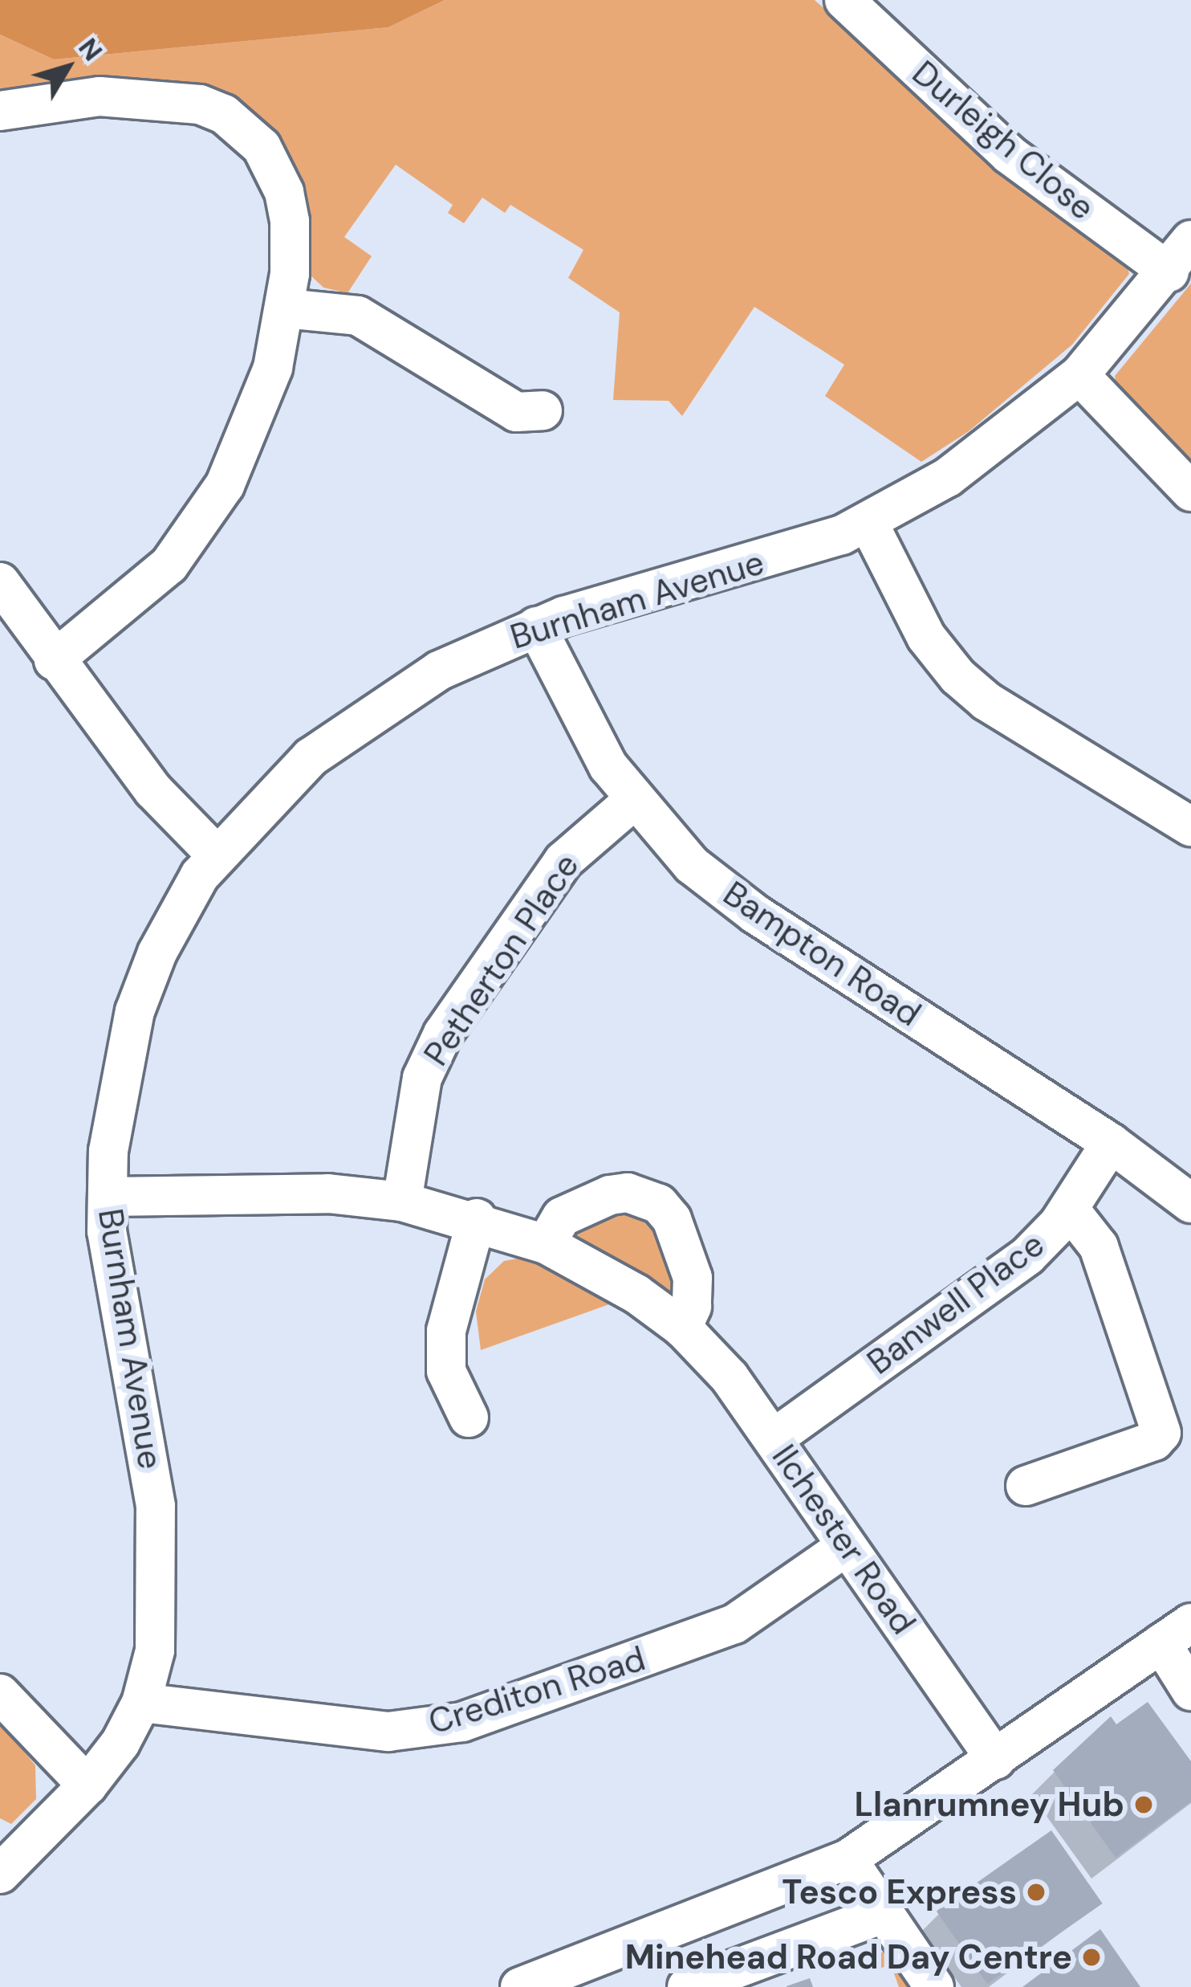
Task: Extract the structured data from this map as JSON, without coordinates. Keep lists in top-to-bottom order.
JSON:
{
  "streets": {
    "street": [
      "Durleigh Close",
      "Burnham Avenue",
      "Bampton Road",
      "Petherton Place",
      "Banwell Place",
      "Ilchester Road",
      "Crediton Road"
    ]
  },
  "crossings": [
    ["Durleigh Close", "Burnham Avenue"],
    ["Burnham Avenue", "Bampton Road"],
    ["Burnham Avenue", "Ilchester Road"],
    ["Burnham Avenue", "Crediton Road"],
    ["Bampton Road", "Petherton Place"],
    ["Bampton Road", "Banwell Place"],
    ["Petherton Place", "Ilchester Road"],
    ["Banwell Place", "Ilchester Road"],
    ["Ilchester Road", "Crediton Road"]
  ],
  "places": ["Llanrumney Hub", "Tesco Express", "Minehead Road Day Centre"],
  "north": "top right"
}
